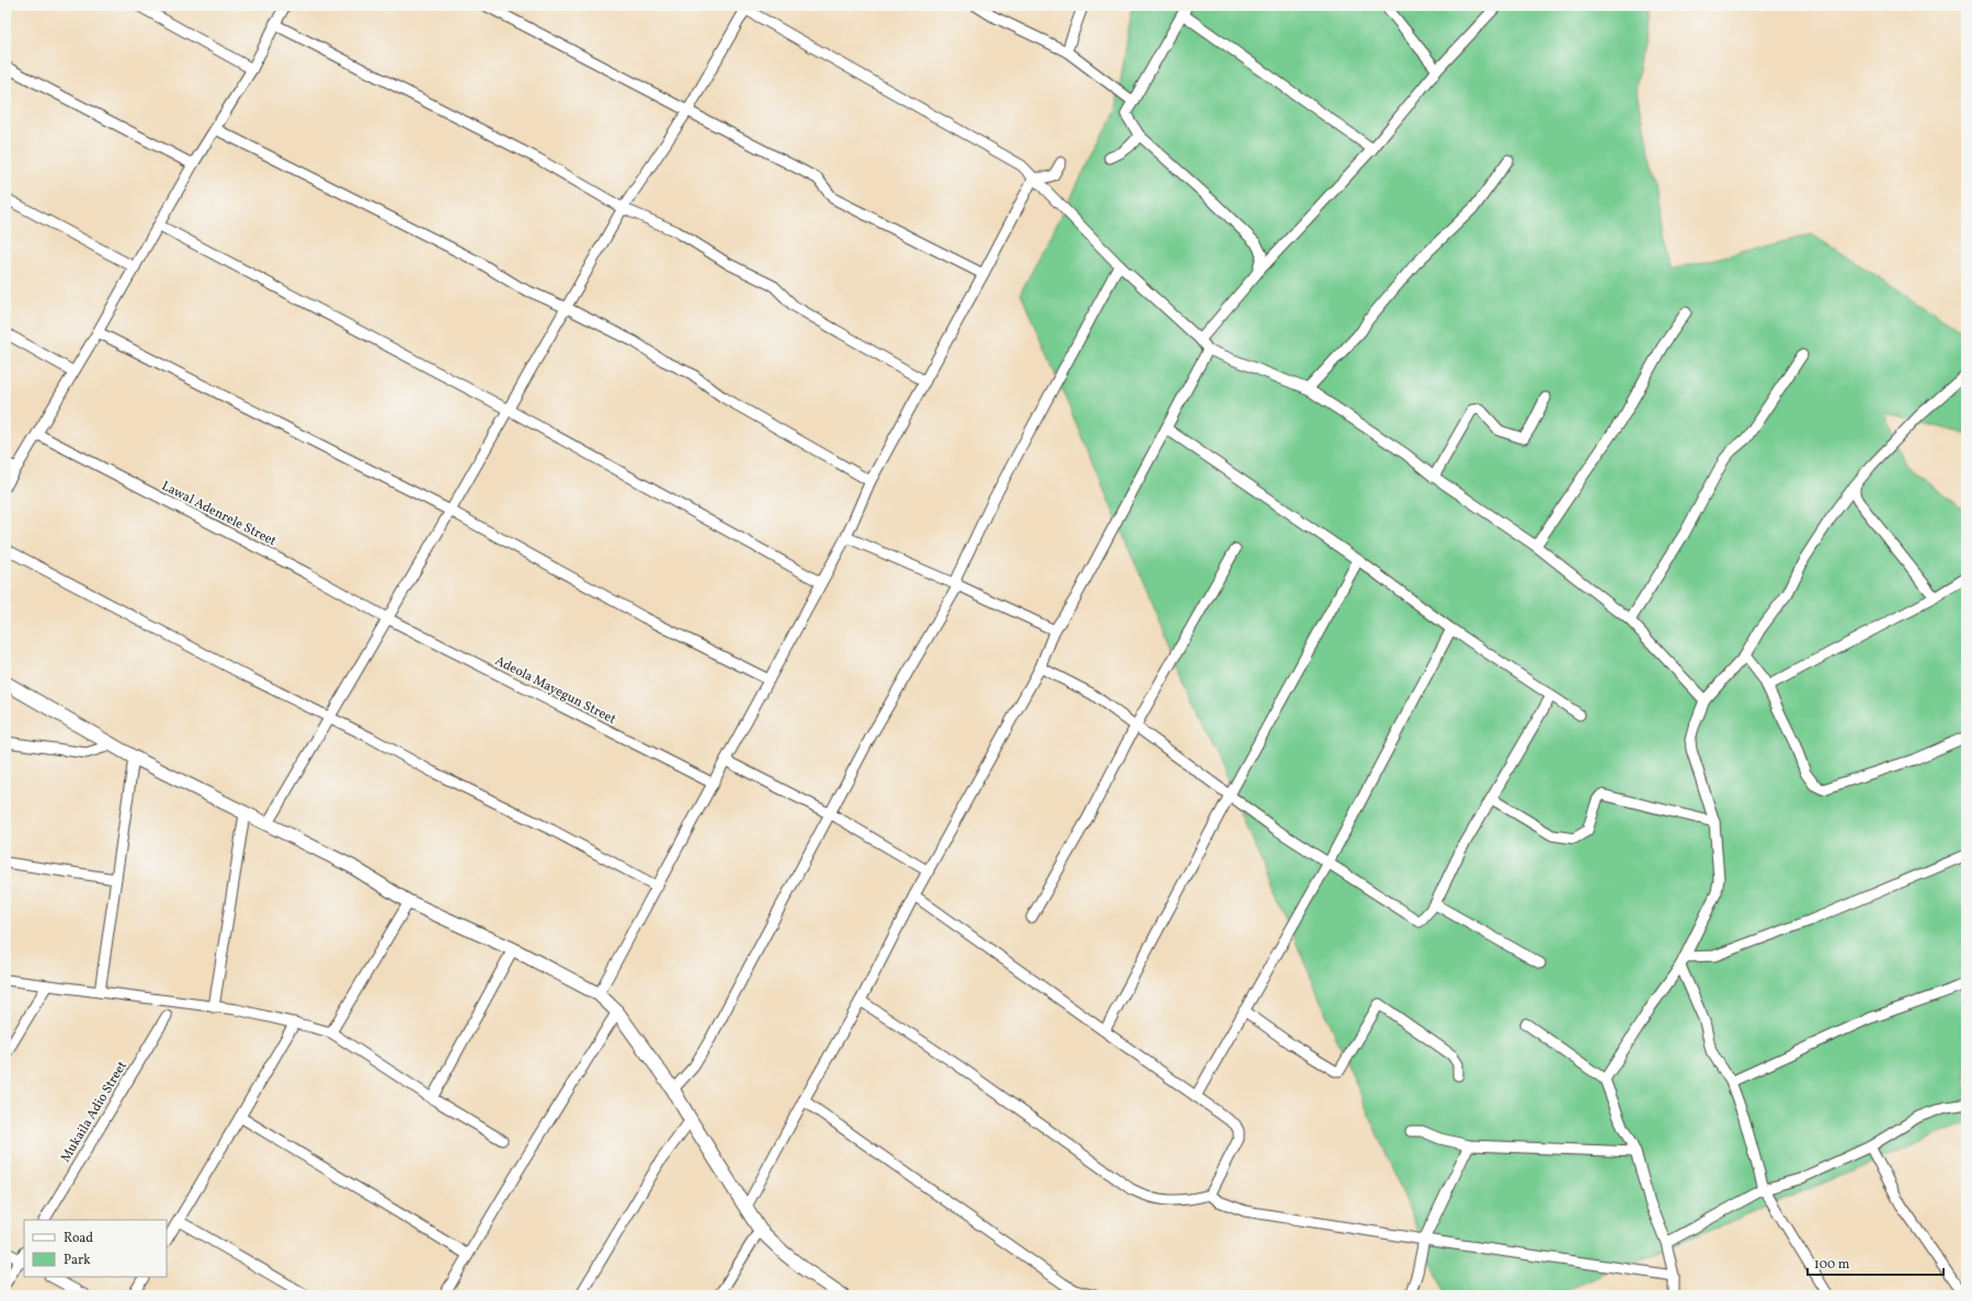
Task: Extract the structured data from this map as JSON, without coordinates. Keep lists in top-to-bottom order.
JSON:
{
  "streets": {
    "street": ["Lawal Adenrele Street", "Adeola Mayegun Street", "Mukaila Adio Street"]
  },
  "crossings": [
    ["Lawal Adenrele Street", "Adeola Mayegun Street"]
  ],
  "legend": ["Road", "Park"],
  "scale_bar": "100 m"
}
